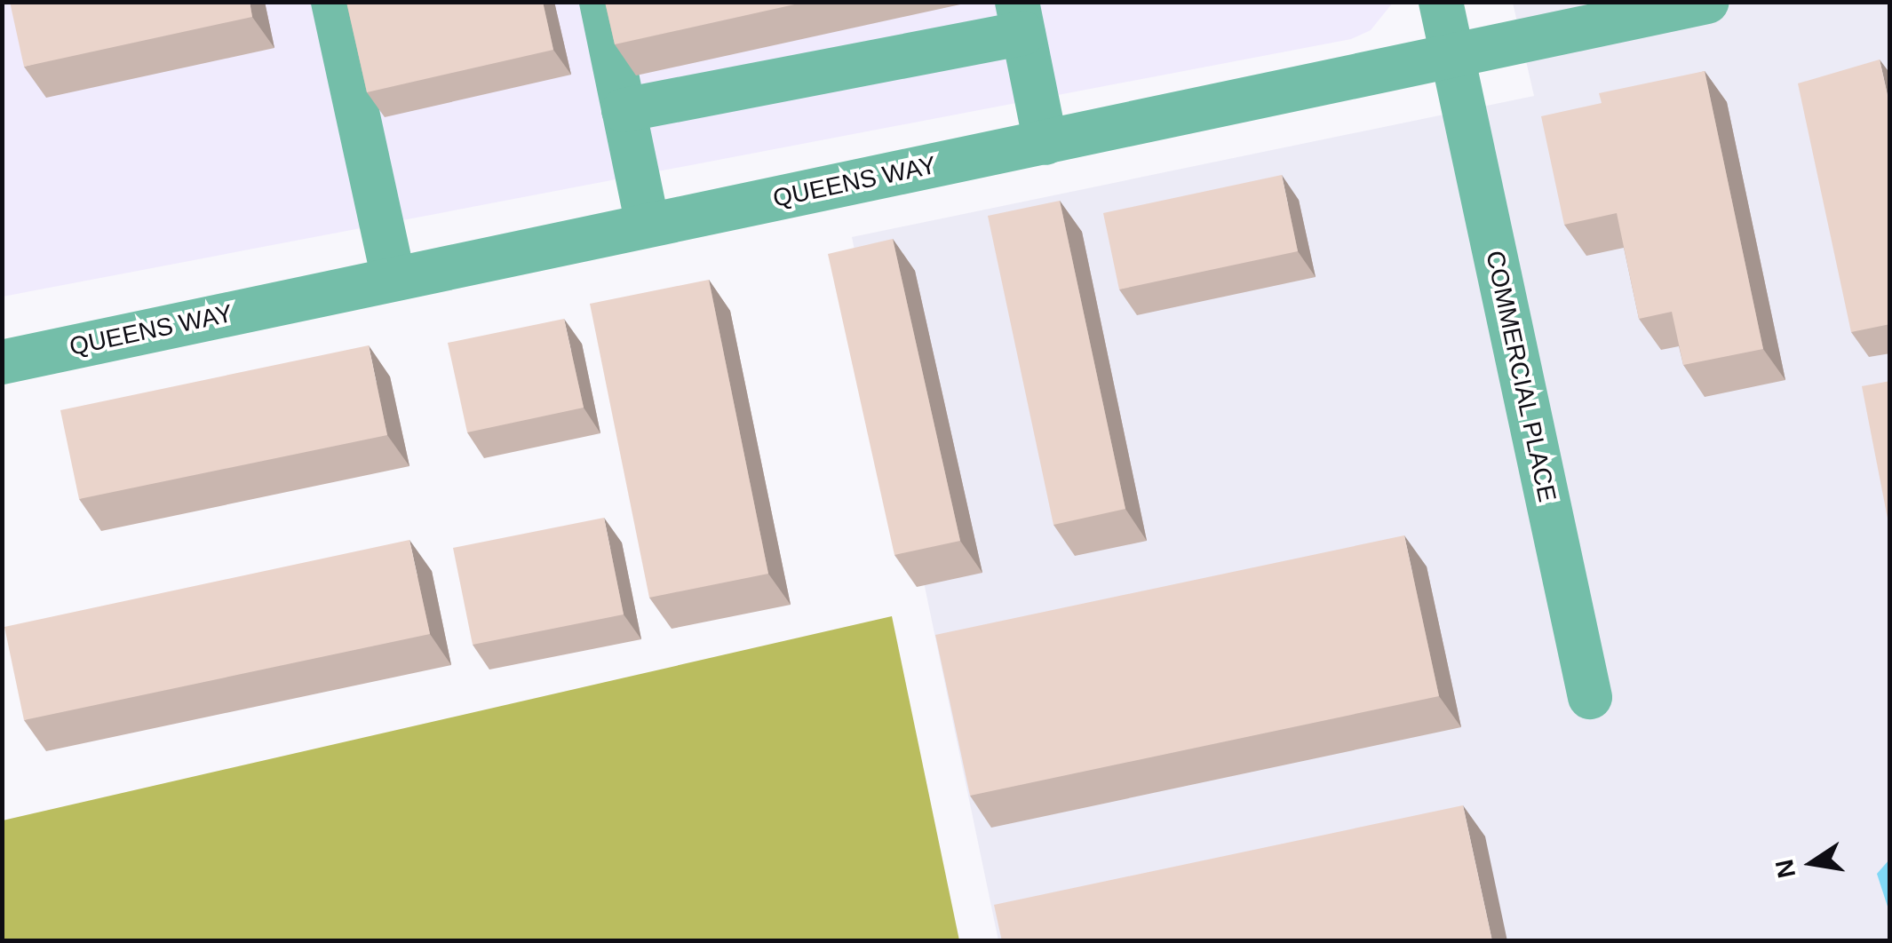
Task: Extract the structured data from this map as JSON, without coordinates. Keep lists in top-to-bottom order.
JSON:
{
  "streets": {
    "street": ["QUEENS WAY", "COMMERCIAL PLACE"]
  },
  "crossings": [
    ["QUEENS WAY", "COMMERCIAL PLACE"]
  ],
  "north": "left"
}
